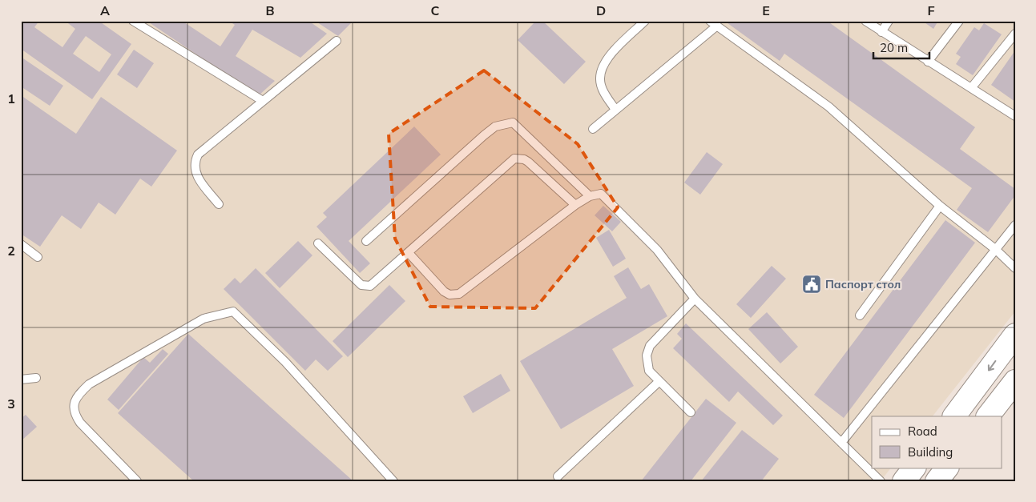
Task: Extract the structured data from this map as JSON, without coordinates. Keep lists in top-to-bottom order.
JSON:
{
  "places": {
    "public building": ["Паспорт стол"]
  },
  "legend": ["Road", "Building"],
  "scale_bar": "20 m",
  "grid": {
    "columns": [
      "A",
      "B",
      "C",
      "D",
      "E",
      "F"
    ],
    "rows": ["1", "2", "3"]
  }
}
